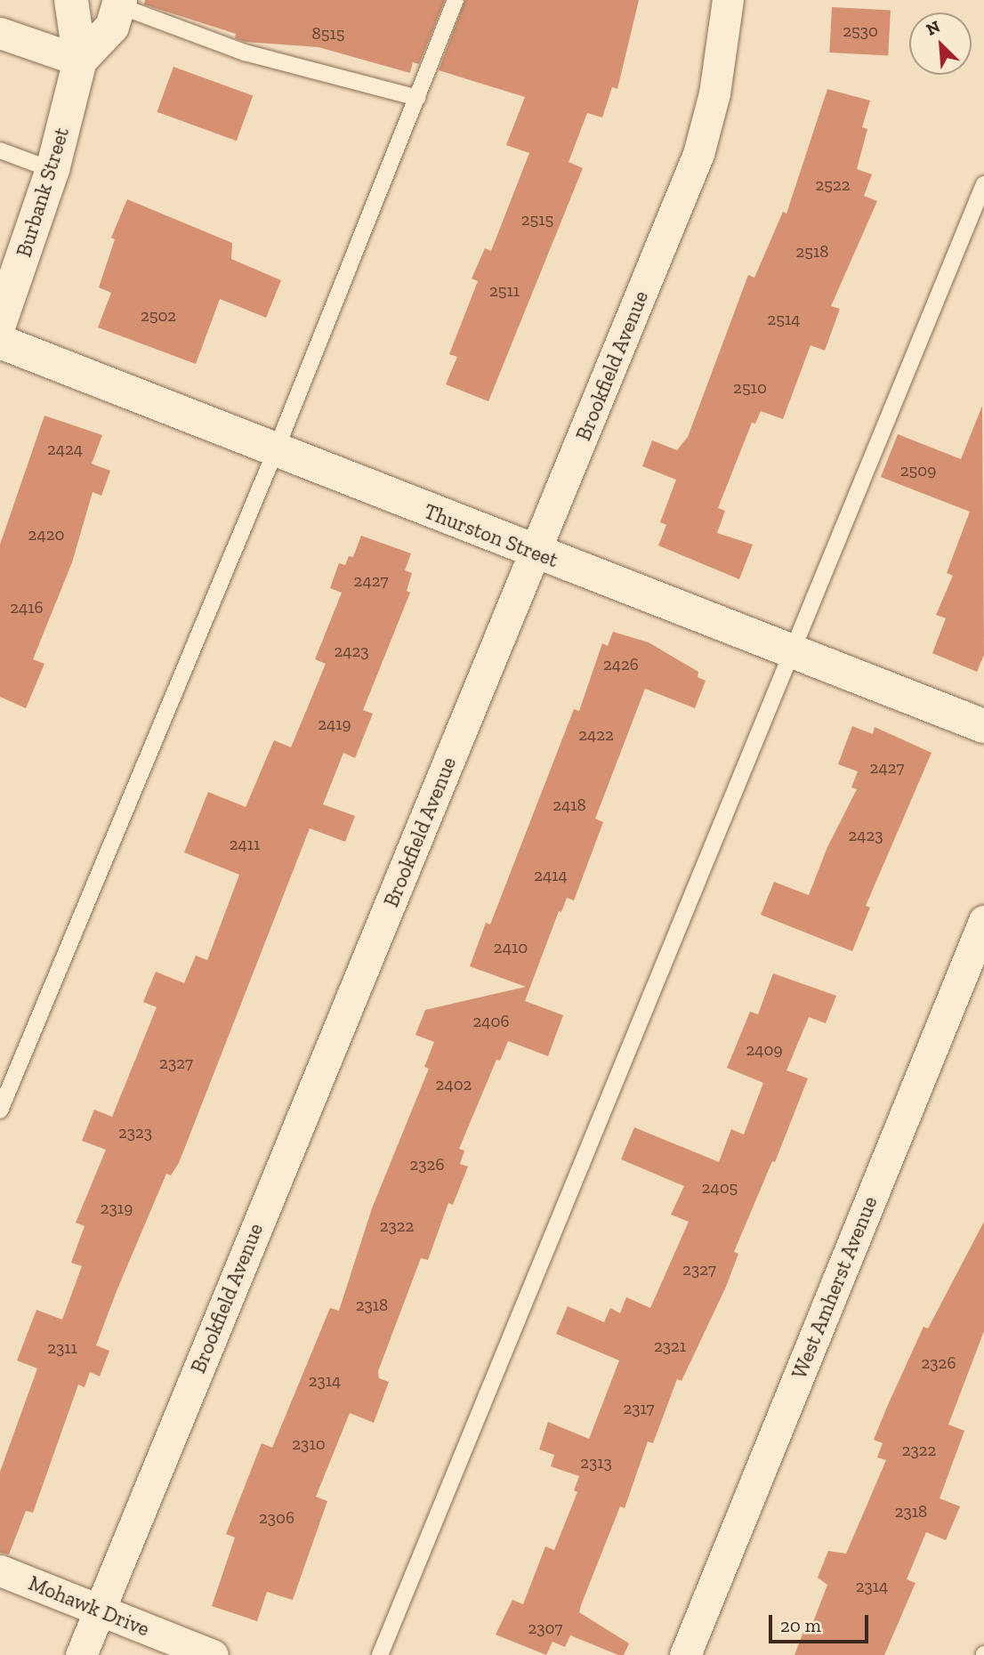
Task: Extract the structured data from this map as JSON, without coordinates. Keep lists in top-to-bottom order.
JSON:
{
  "streets": {
    "street": [
      "Burbank Street",
      "Brookfield Avenue",
      "Thurston Street",
      "West Amherst Avenue",
      "Mohawk Drive"
    ]
  },
  "crossings": [
    ["Brookfield Avenue", "Thurston Street"],
    ["Brookfield Avenue", "Mohawk Drive"]
  ],
  "house_numbers": [
    "2530",
    "8515",
    "2522",
    "2515",
    "2518",
    "2511",
    "2502",
    "2514",
    "2510",
    "2424",
    "2509",
    "2420",
    "2427",
    "2416",
    "2423",
    "2426",
    "2419",
    "2422",
    "2427",
    "2418",
    "2423",
    "2411",
    "2414",
    "2410",
    "2406",
    "2409",
    "2327",
    "2402",
    "2323",
    "2326",
    "2405",
    "2319",
    "2322",
    "2327",
    "2318",
    "2321",
    "2311",
    "2326",
    "2314",
    "2317",
    "2310",
    "2322",
    "2313",
    "2318",
    "2306",
    "2314",
    "2307"
  ],
  "scale_bar": "20 m",
  "north": "top left"
}
